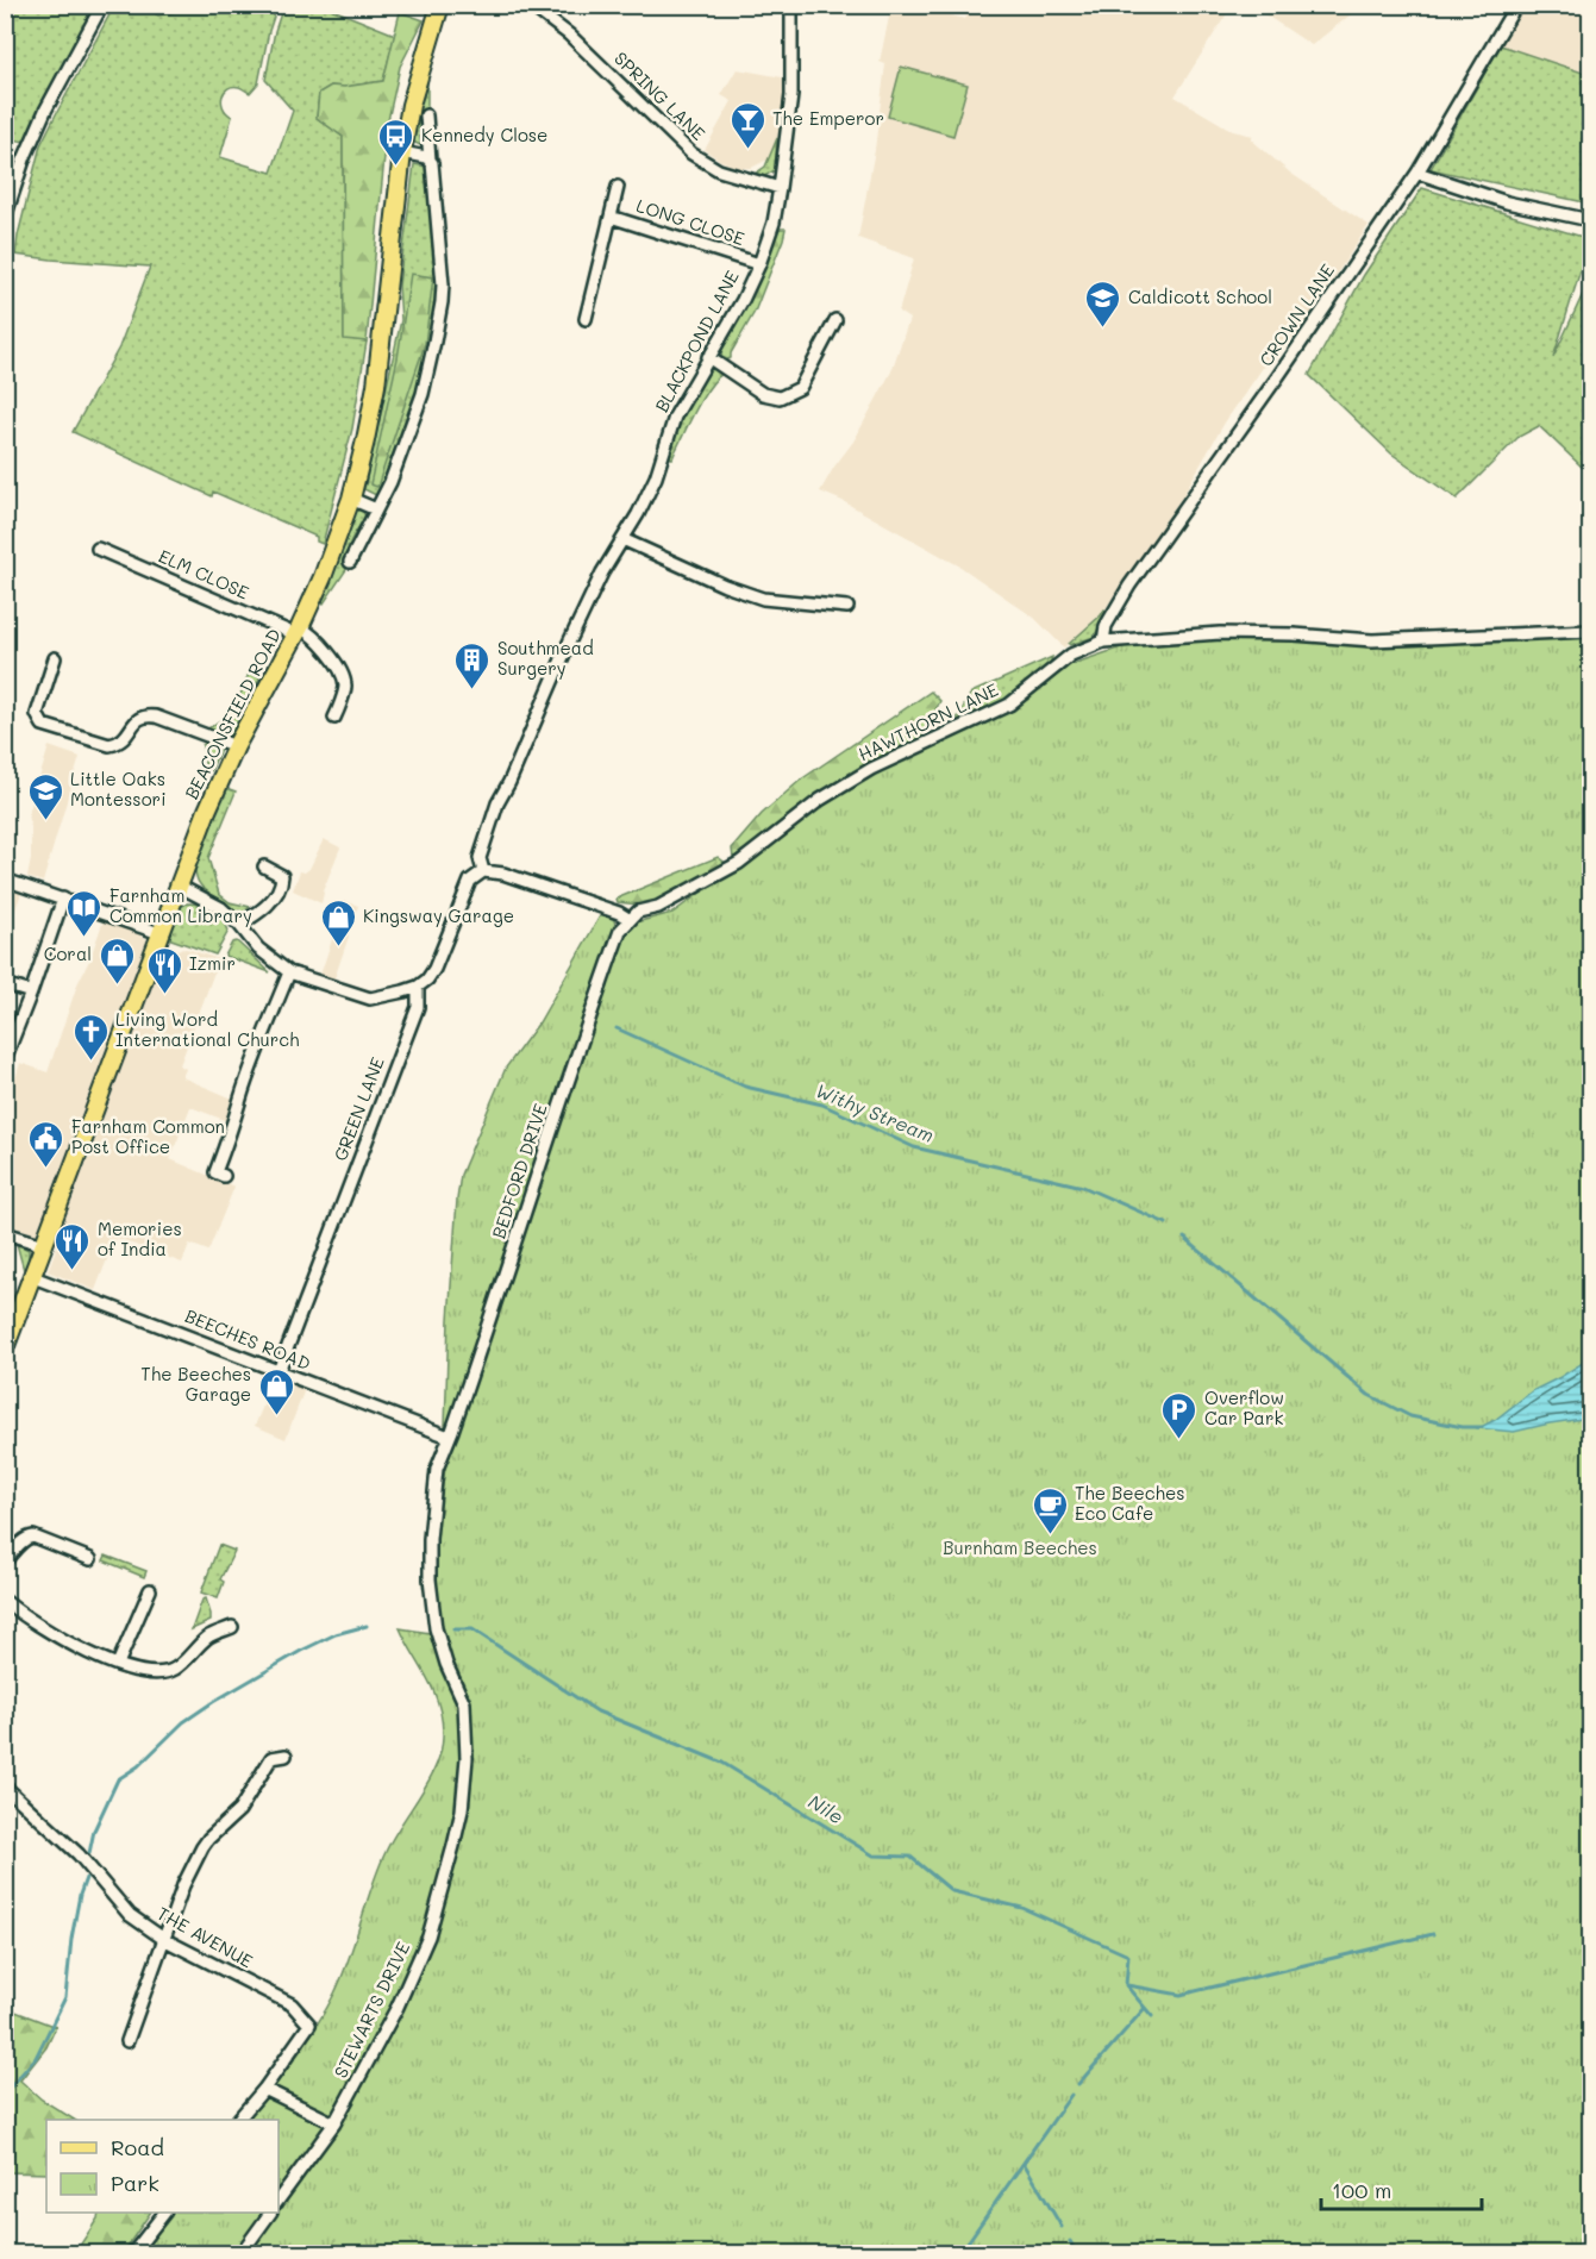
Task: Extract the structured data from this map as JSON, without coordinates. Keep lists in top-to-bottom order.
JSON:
{
  "streets": {
    "main road": ["BEACONSFIELD ROAD"],
    "street": [
      "SPRING LANE",
      "LONG CLOSE",
      "CROWN LANE",
      "BLACKPOND LANE",
      "ELM CLOSE",
      "HAWTHORN LANE",
      "GREEN LANE",
      "BEDFORD DRIVE",
      "BEECHES ROAD",
      "THE AVENUE",
      "STEWARTS DRIVE"
    ]
  },
  "crossings": [
    ["SPRING LANE", "BLACKPOND LANE"],
    ["LONG CLOSE", "BLACKPOND LANE"],
    ["CROWN LANE", "HAWTHORN LANE"],
    ["BLACKPOND LANE", "GREEN LANE"],
    ["ELM CLOSE", "BEACONSFIELD ROAD"],
    ["BEACONSFIELD ROAD", "BEECHES ROAD"],
    ["HAWTHORN LANE", "BEDFORD DRIVE"],
    ["GREEN LANE", "BEECHES ROAD"],
    ["BEDFORD DRIVE", "BEECHES ROAD"],
    ["BEDFORD DRIVE", "STEWARTS DRIVE"],
    ["BEECHES ROAD", "STEWARTS DRIVE"]
  ],
  "water": ["Withy Stream", "Nile"],
  "parks": ["Burnham Beeches"],
  "places": {
    "bar": ["The Emperor"],
    "bus stop": ["Kennedy Close"],
    "school or university": ["Caldicott School", "Little Oaks Montessori"],
    "building": ["Southmead Surgery"],
    "library": ["Farnham Common Library"],
    "shop": ["Kingsway Garage", "Coral", "The Beeches Garage"],
    "restaurant": ["Izmir", "Memories of India"],
    "church": ["Living Word International Church"],
    "public building": ["Farnham Common Post Office"],
    "parking": ["Overflow Car Park"],
    "cafe": ["The Beeches Eco Cafe"]
  },
  "legend": ["Road", "Park"],
  "scale_bar": "100 m"
}
